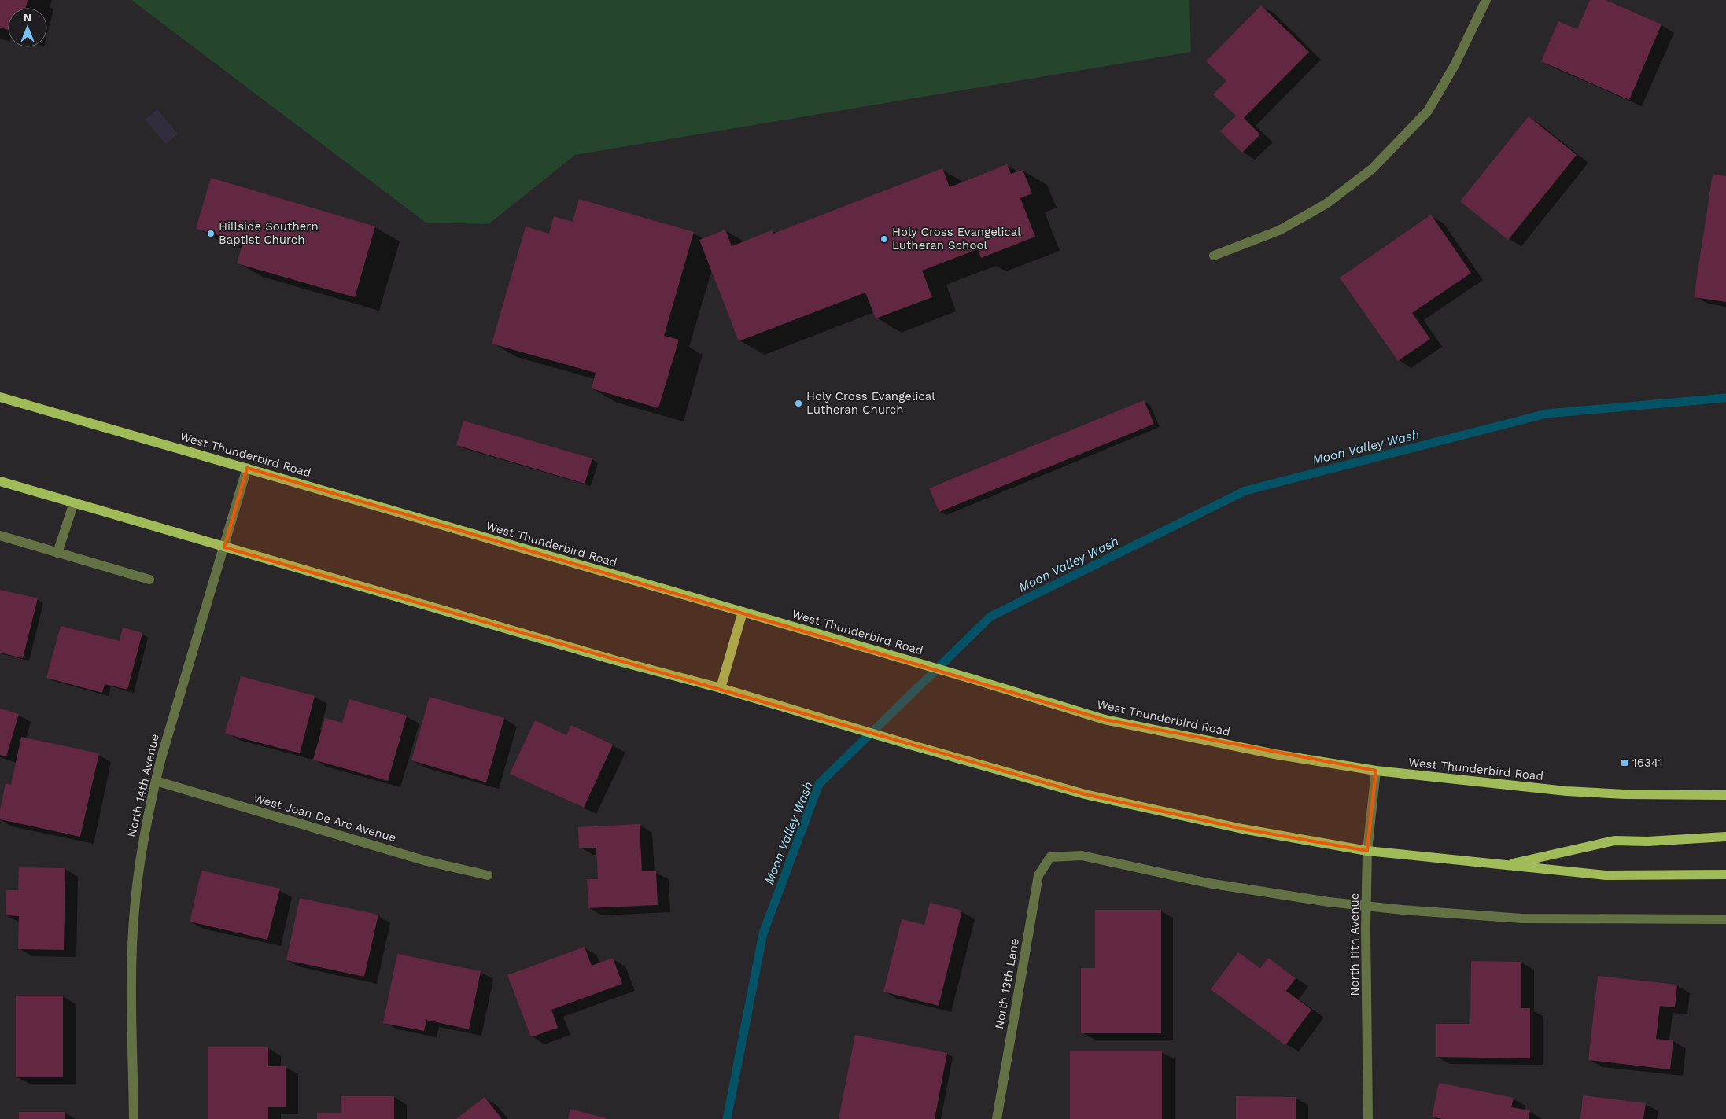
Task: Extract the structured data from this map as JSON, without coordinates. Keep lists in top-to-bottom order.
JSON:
{
  "streets": {
    "main road": ["West Thunderbird Road"],
    "street": [
      "North 14th Avenue",
      "West Joan De Arc Avenue",
      "North 11th Avenue",
      "North 13th Lane"
    ]
  },
  "crossings": [
    ["West Thunderbird Road", "North 14th Avenue"],
    ["West Thunderbird Road", "North 11th Avenue"],
    ["North 14th Avenue", "West Joan De Arc Avenue"],
    ["North 11th Avenue", "North 13th Lane"]
  ],
  "water": ["Moon Valley Wash"],
  "places": {
    "other": ["Hillside Southern Baptist Church", "Holy Cross Evangelical Lutheran School", "Holy Cross Evangelical Lutheran Church"],
    "transit": ["16341"]
  },
  "north": "top"
}
